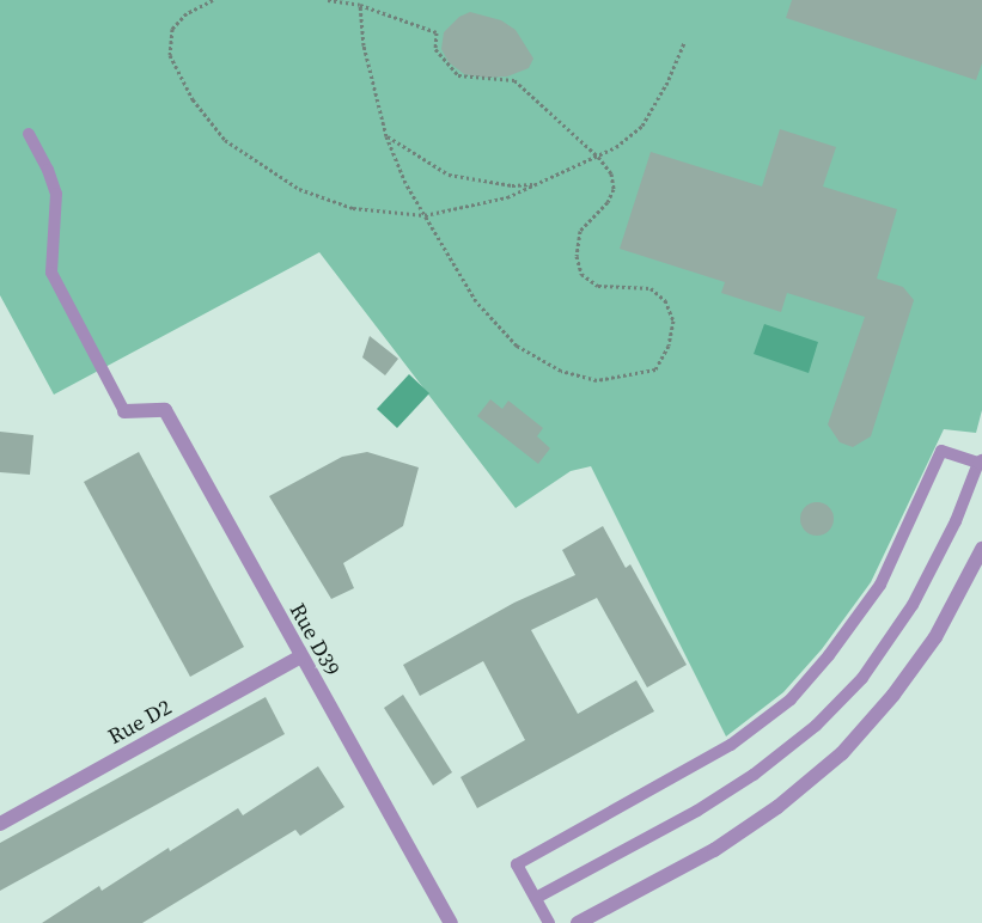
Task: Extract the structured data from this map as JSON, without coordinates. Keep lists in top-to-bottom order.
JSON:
{
  "streets": {
    "street": ["Rue D39", "Rue D2"]
  },
  "crossings": [
    ["Rue D39", "Rue D2"]
  ]
}
